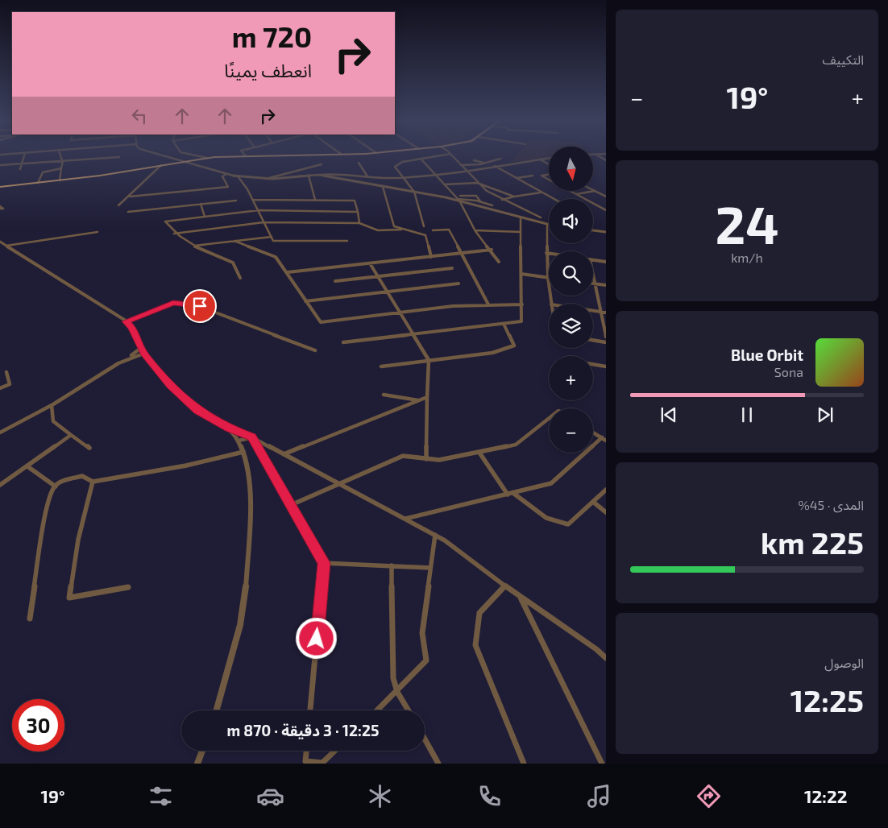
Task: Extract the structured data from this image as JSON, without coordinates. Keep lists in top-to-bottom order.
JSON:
{
  "north": "bottom",
  "page": {
    "tile": [
      "التكييف",
      ["24", "km/h"],
      ["المدى · 45%", "225 km"],
      ["الوصول", "12:25"]
    ],
    "turn": ["720 m", "انعطف يمينًا"],
    "heat": ["−", "19°", "+"],
    "map_buttons": ["+", "−"],
    "song": ["Blue Orbit", "Sona"],
    "limit": "30",
    "trip": "12:25 · 3 دقيقة · 870 m",
    "tabs": ["12:22", "19°"]
  }
}
